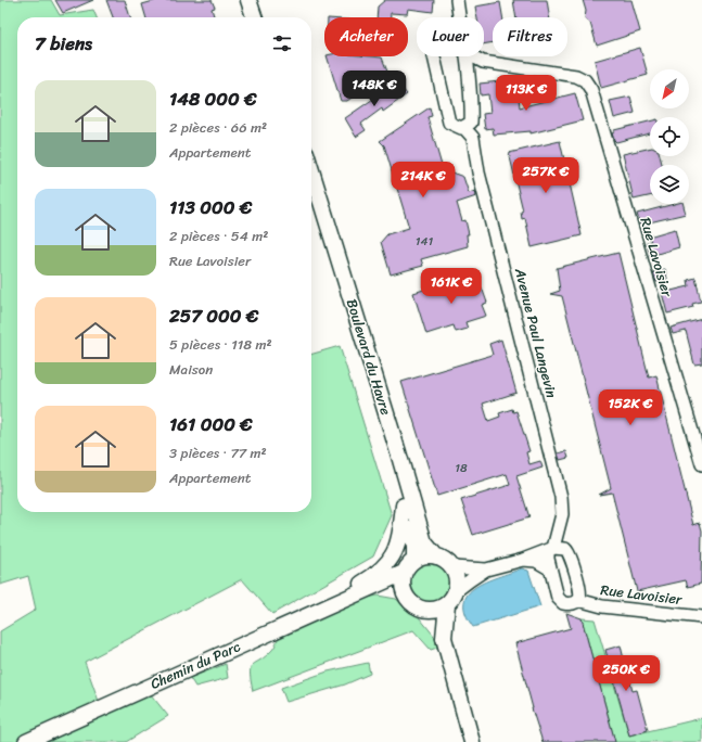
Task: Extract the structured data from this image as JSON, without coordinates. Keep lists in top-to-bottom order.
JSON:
{
  "streets": {
    "main road": ["Boulevard du Havre", "Chemin du Parc"],
    "street": ["Rue Lavoisier", "Avenue Paul Langevin"]
  },
  "crossings": [
    ["Rue Lavoisier", "Avenue Paul Langevin"],
    ["Boulevard du Havre", "Chemin du Parc"]
  ],
  "house_numbers": ["141", "18"],
  "north": "bottom left",
  "page": {
    "chip": ["Acheter", "Louer", "Filtres"],
    "heading": "7 biens",
    "list": [
      {
        "name": "148 000 €",
        "note": "2 pièces · 66 m² · Appartement"
      },
      {
        "name": "113 000 €",
        "note": "2 pièces · 54 m² · Rue Lavoisier"
      },
      {
        "name": "257 000 €",
        "note": "5 pièces · 118 m² · Maison"
      },
      {
        "name": "161 000 €",
        "note": "3 pièces · 77 m² · Appartement"
      }
    ],
    "price": [
      "148K €",
      "113K €",
      "257K €",
      "214K €",
      "161K €",
      "152K €",
      "250K €"
    ]
  }
}
